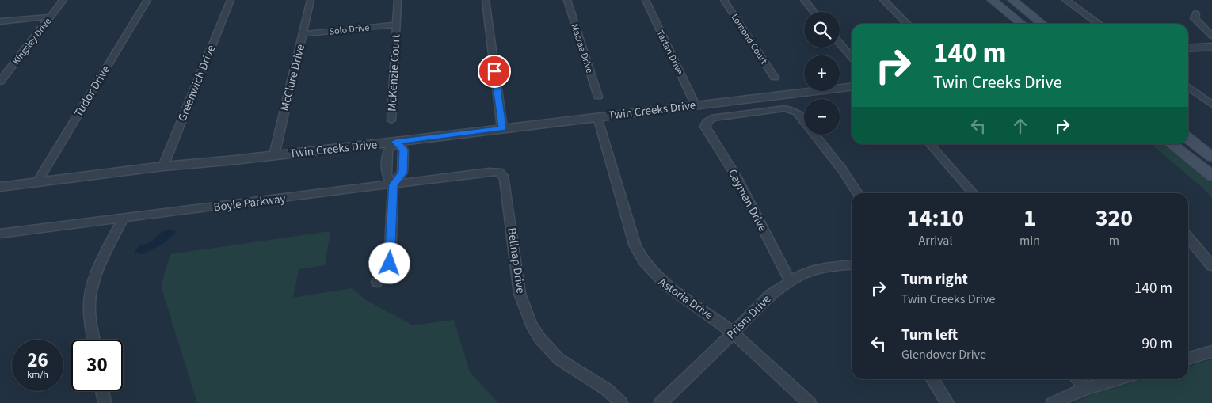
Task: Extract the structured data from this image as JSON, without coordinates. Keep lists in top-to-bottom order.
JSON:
{
  "streets": {
    "street": [
      "Solo Drive",
      "Lomond Court",
      "Kingsley Drive",
      "Macrae Drive",
      "Tartan Drive",
      "McKenzie Court",
      "McClure Drive",
      "Greenwich Drive",
      "Tudor Drive",
      "Twin Creeks Drive",
      "Cayman Drive",
      "Boyle Parkway",
      "Bellnap Drive",
      "Astoria Drive",
      "Prism Drive"
    ]
  },
  "crossings": [
    ["Solo Drive", "McKenzie Court"],
    ["Solo Drive", "McClure Drive"],
    ["Tartan Drive", "Twin Creeks Drive"],
    ["McClure Drive", "Twin Creeks Drive"],
    ["Greenwich Drive", "Twin Creeks Drive"],
    ["Tudor Drive", "Twin Creeks Drive"],
    ["Twin Creeks Drive", "Astoria Drive"],
    ["Cayman Drive", "Prism Drive"],
    ["Boyle Parkway", "Bellnap Drive"],
    ["Astoria Drive", "Prism Drive"]
  ],
  "page": {
    "map_buttons": ["+", "−"],
    "turn": ["140 m", "Twin Creeks Drive"],
    "eta": [
      "14:10",
      "Arrival",
      "1",
      "min",
      "320",
      "m"
    ],
    "list": [
      {
        "name": "Turn right",
        "note": "Twin Creeks Drive",
        "value": "140 m"
      },
      {
        "name": "Turn left",
        "note": "Glendover Drive",
        "value": "90 m"
      }
    ],
    "speed": "26 km/h",
    "limit": "30"
  }
}
